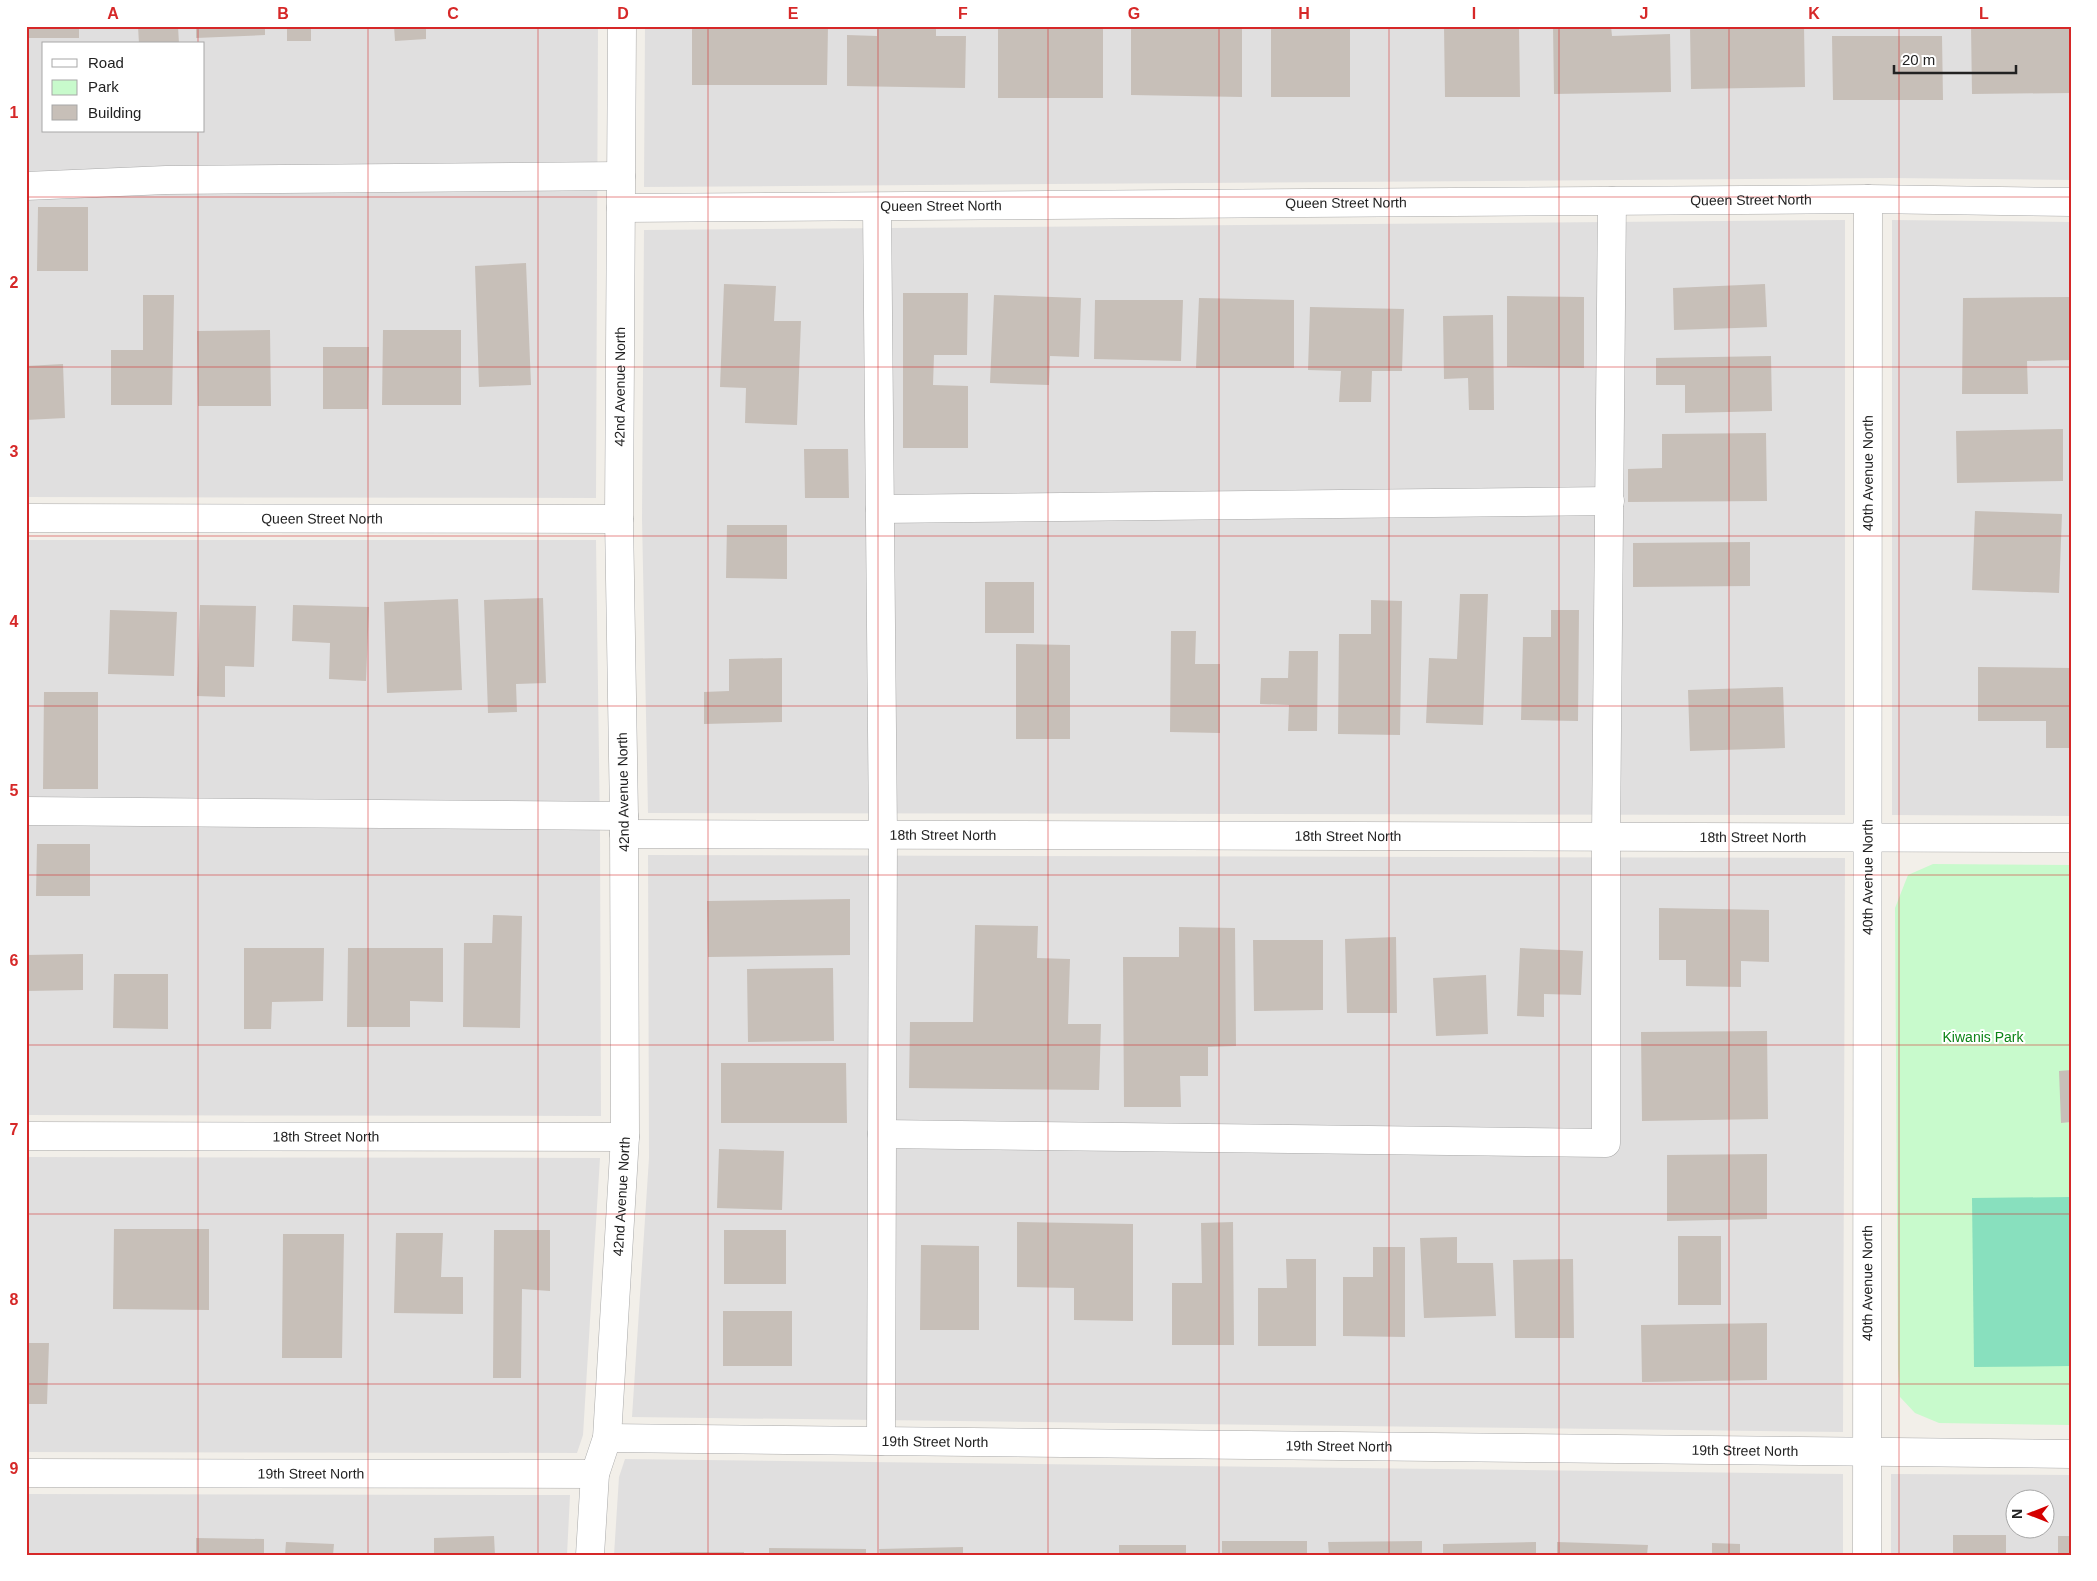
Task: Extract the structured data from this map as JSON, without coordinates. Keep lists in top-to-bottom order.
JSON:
{
  "streets": {
    "street": [
      "Queen Street North",
      "42nd Avenue North",
      "40th Avenue North",
      "18th Street North",
      "19th Street North"
    ]
  },
  "crossings": [
    ["Queen Street North", "42nd Avenue North"],
    ["Queen Street North", "40th Avenue North"],
    ["42nd Avenue North", "18th Street North"],
    ["42nd Avenue North", "19th Street North"],
    ["40th Avenue North", "18th Street North"],
    ["40th Avenue North", "19th Street North"]
  ],
  "parks": ["Kiwanis Park"],
  "legend": ["Road", "Park", "Building"],
  "scale_bar": "20 m",
  "north": "left",
  "grid": {
    "columns": [
      "A",
      "B",
      "C",
      "D",
      "E",
      "F",
      "G",
      "H",
      "I",
      "J",
      "K",
      "L"
    ],
    "rows": [
      "1",
      "2",
      "3",
      "4",
      "5",
      "6",
      "7",
      "8",
      "9"
    ]
  }
}
